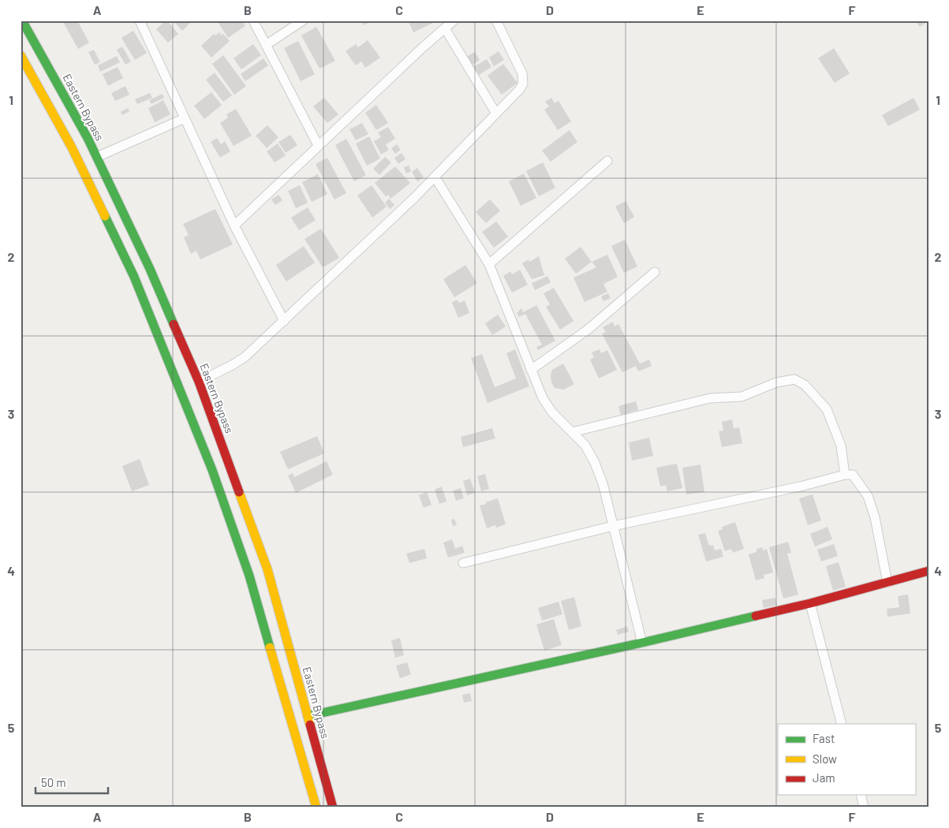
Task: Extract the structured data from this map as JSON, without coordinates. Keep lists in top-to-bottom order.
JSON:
{
  "streets": {
    "main road": ["Eastern Bypass"]
  },
  "legend": ["Fast", "Slow", "Jam"],
  "scale_bar": "50 m",
  "grid": {
    "columns": [
      "A",
      "B",
      "C",
      "D",
      "E",
      "F"
    ],
    "rows": [
      "1",
      "2",
      "3",
      "4",
      "5"
    ]
  }
}
